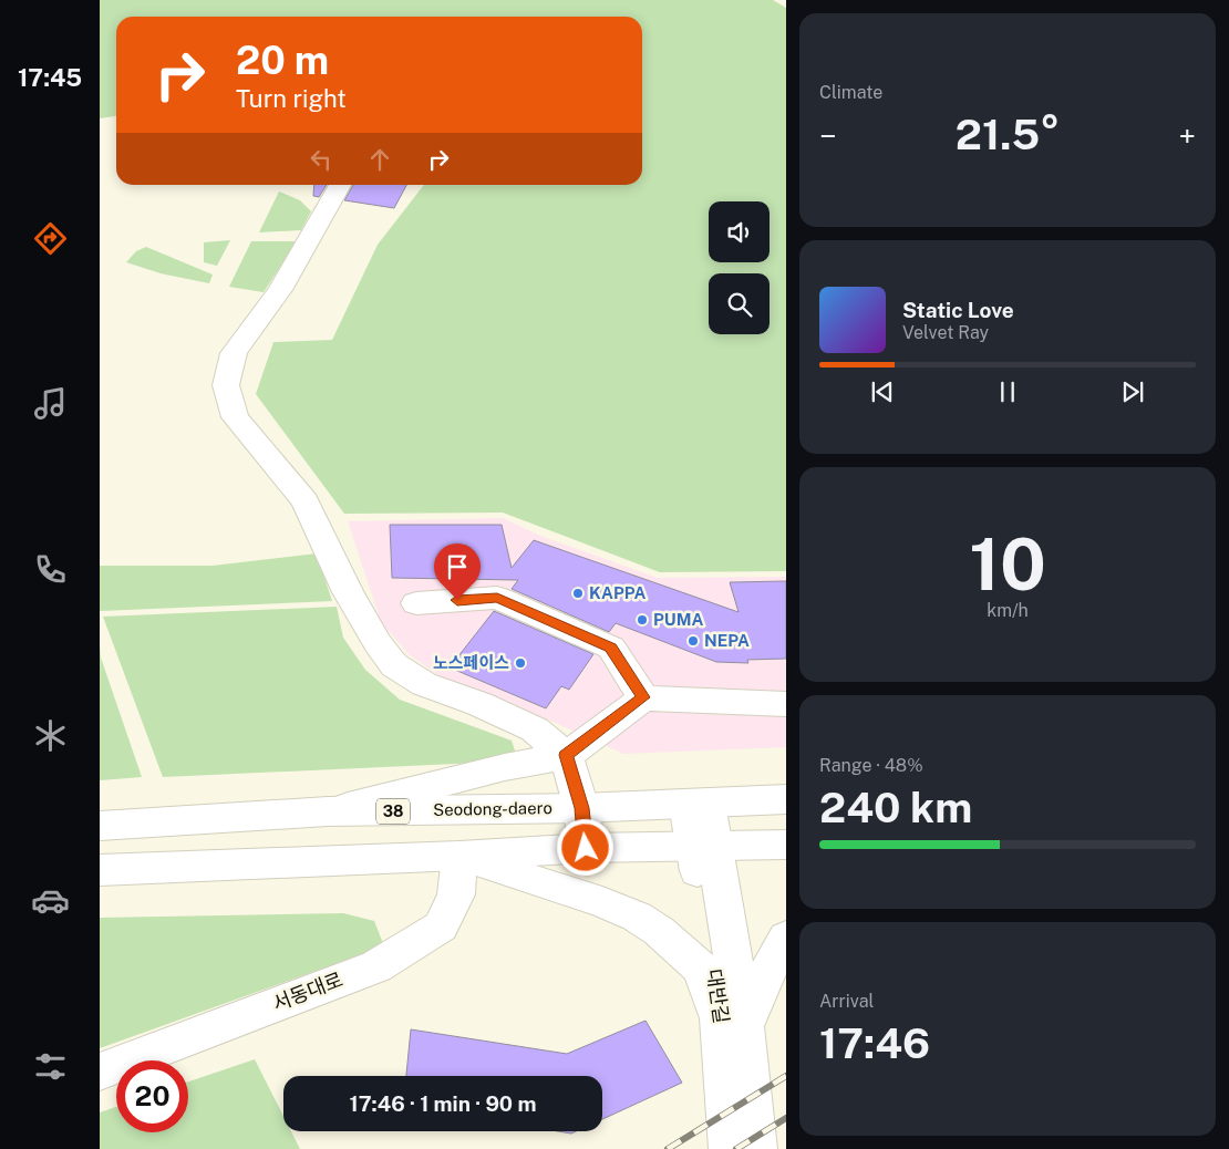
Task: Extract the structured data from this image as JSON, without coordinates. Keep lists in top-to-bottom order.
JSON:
{
  "streets": {
    "main road": [
      "Seodong-daero",
      "38",
      "서동대로",
      "대반길"
    ]
  },
  "places": [
    "KAPPA",
    "PUMA",
    "NEPA",
    "노스페이스"
  ],
  "page": {
    "tabs": "17:45",
    "tile": [
      "Climate",
      ["10", "km/h"],
      ["Range · 48%", "240 km"],
      ["Arrival", "17:46"]
    ],
    "turn": ["20 m", "Turn right"],
    "heat": ["−", "21.5°", "+"],
    "song": ["Static Love", "Velvet Ray"],
    "limit": "20",
    "trip": "17:46 · 1 min · 90 m"
  }
}
